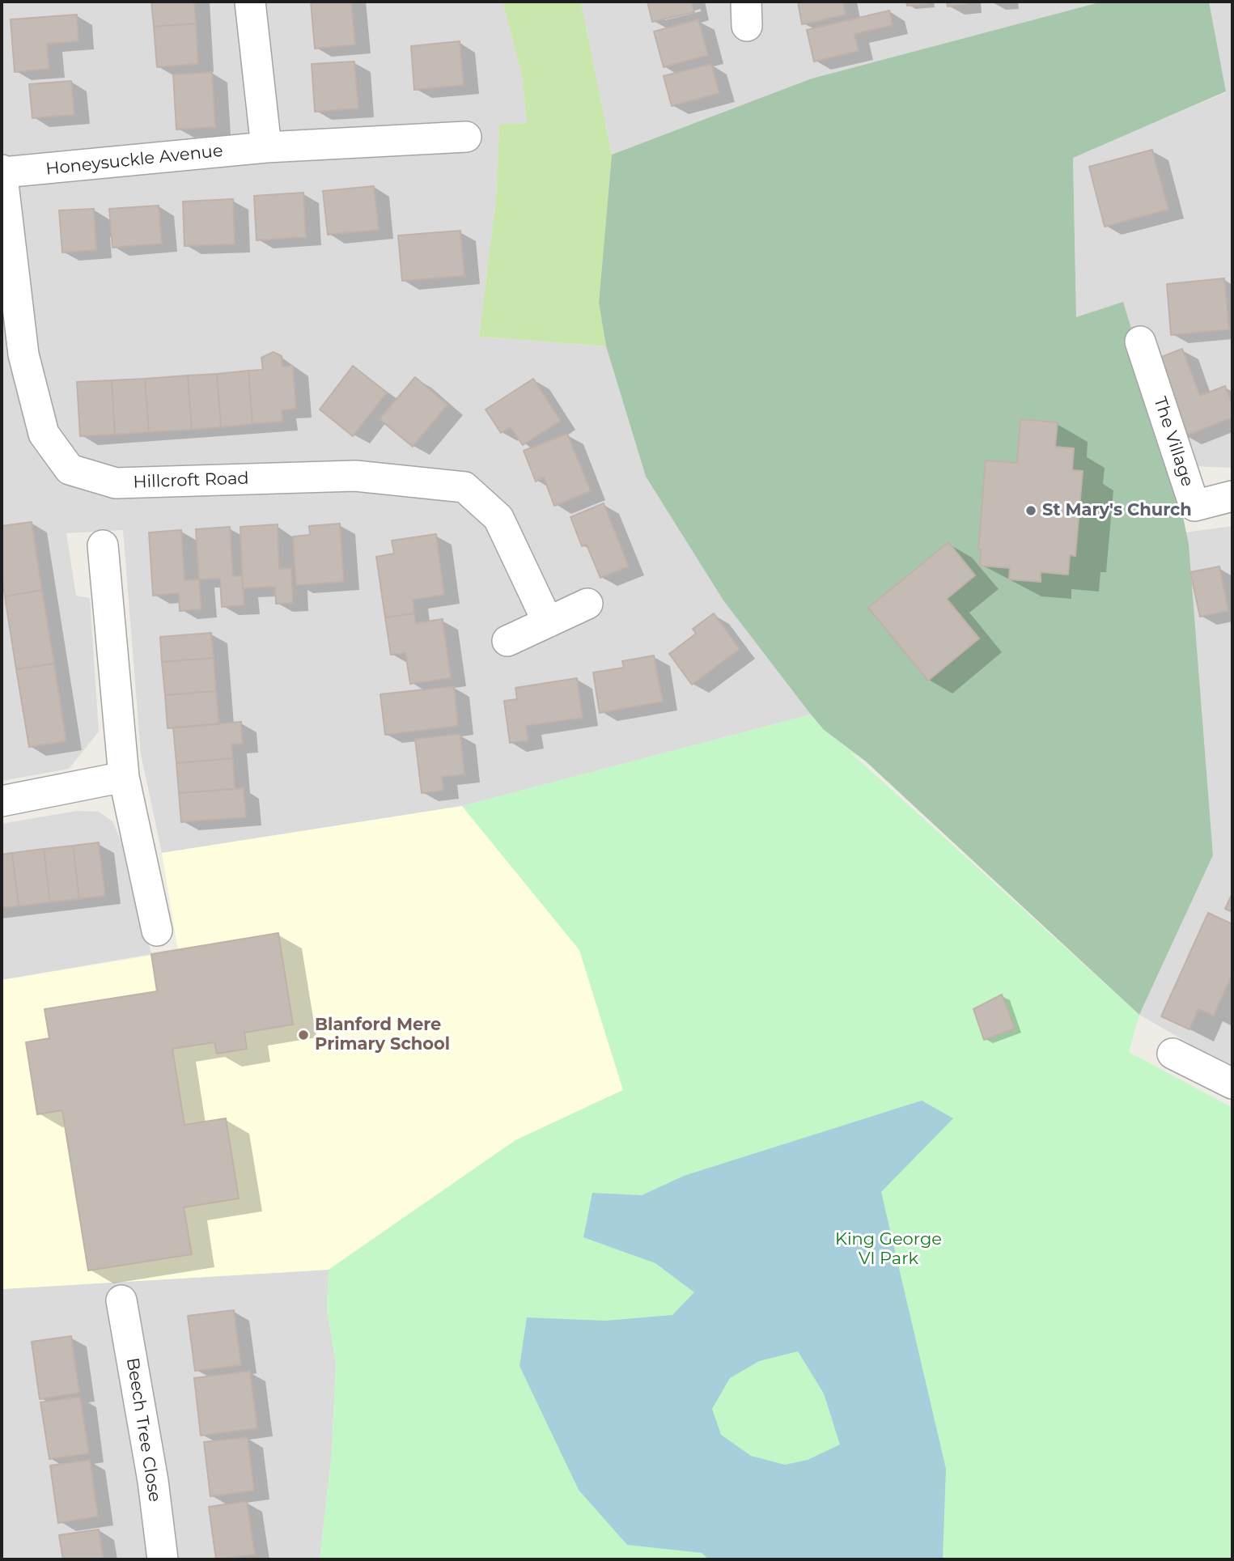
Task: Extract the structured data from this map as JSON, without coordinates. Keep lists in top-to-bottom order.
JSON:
{
  "streets": {
    "street": [
      "Honeysuckle Avenue",
      "The Village",
      "Hillcroft Road",
      "Beech Tree Close"
    ]
  },
  "crossings": [
    ["Honeysuckle Avenue", "Hillcroft Road"]
  ],
  "parks": ["King George VI Park"],
  "places": ["St Mary's Church", "Blanford Mere Primary School"]
}
